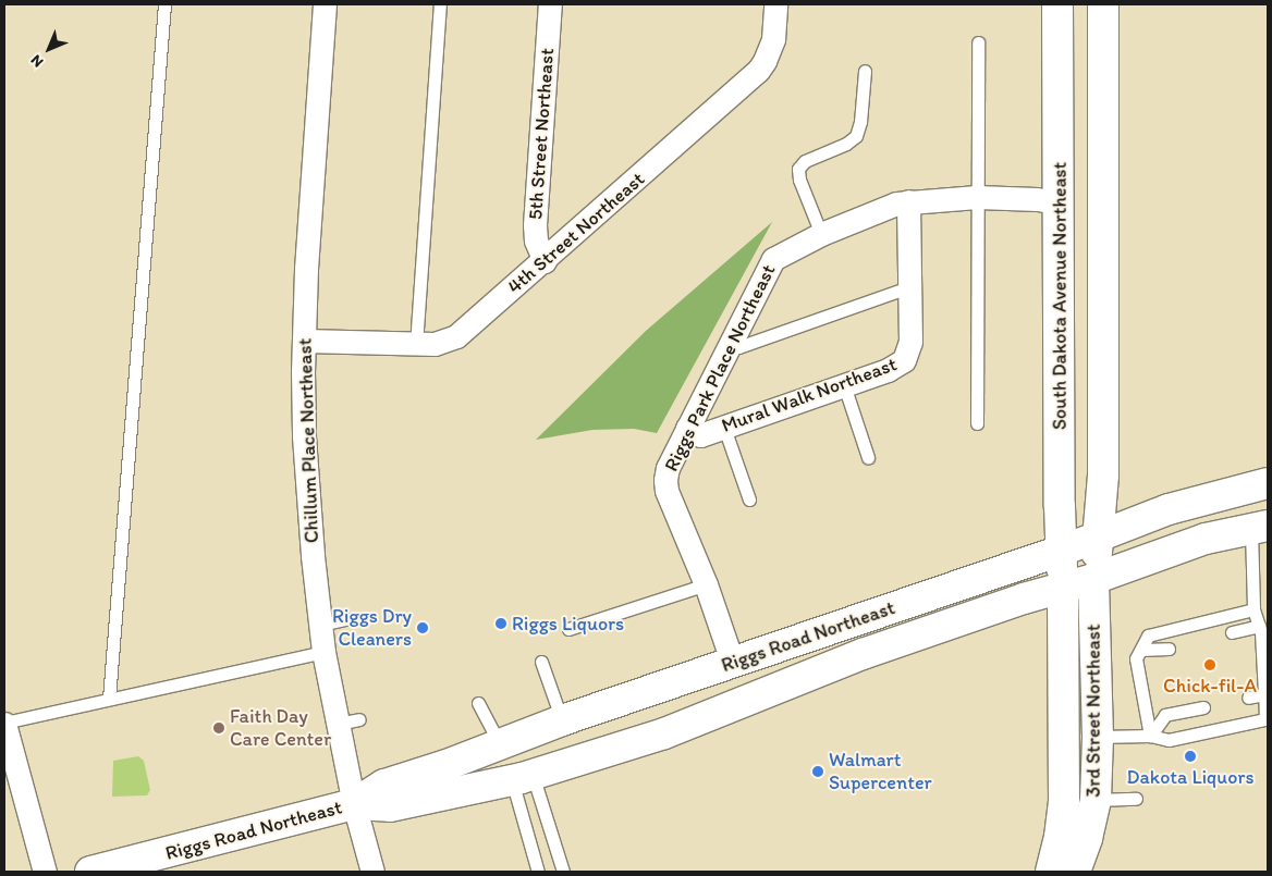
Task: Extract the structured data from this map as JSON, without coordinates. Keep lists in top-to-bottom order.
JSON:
{
  "streets": {
    "main road": ["South Dakota Avenue Northeast", "Riggs Road Northeast", "3rd Street Northeast"],
    "street": [
      "5th Street Northeast",
      "4th Street Northeast",
      "Riggs Park Place Northeast",
      "Mural Walk Northeast",
      "Chillum Place Northeast"
    ]
  },
  "crossings": [
    ["5th Street Northeast", "4th Street Northeast"],
    ["4th Street Northeast", "Chillum Place Northeast"],
    ["South Dakota Avenue Northeast", "Riggs Park Place Northeast"],
    ["South Dakota Avenue Northeast", "Riggs Road Northeast"],
    ["South Dakota Avenue Northeast", "3rd Street Northeast"],
    ["Riggs Park Place Northeast", "Mural Walk Northeast"],
    ["Riggs Park Place Northeast", "Riggs Road Northeast"],
    ["Chillum Place Northeast", "Riggs Road Northeast"],
    ["Riggs Road Northeast", "3rd Street Northeast"]
  ],
  "places": [
    "Riggs Liquors",
    "Riggs Dry Cleaners",
    "Chick-fil-A",
    "Faith Day Care Center",
    "Dakota Liquors",
    "Walmart Supercenter"
  ],
  "north": "bottom left"
}
